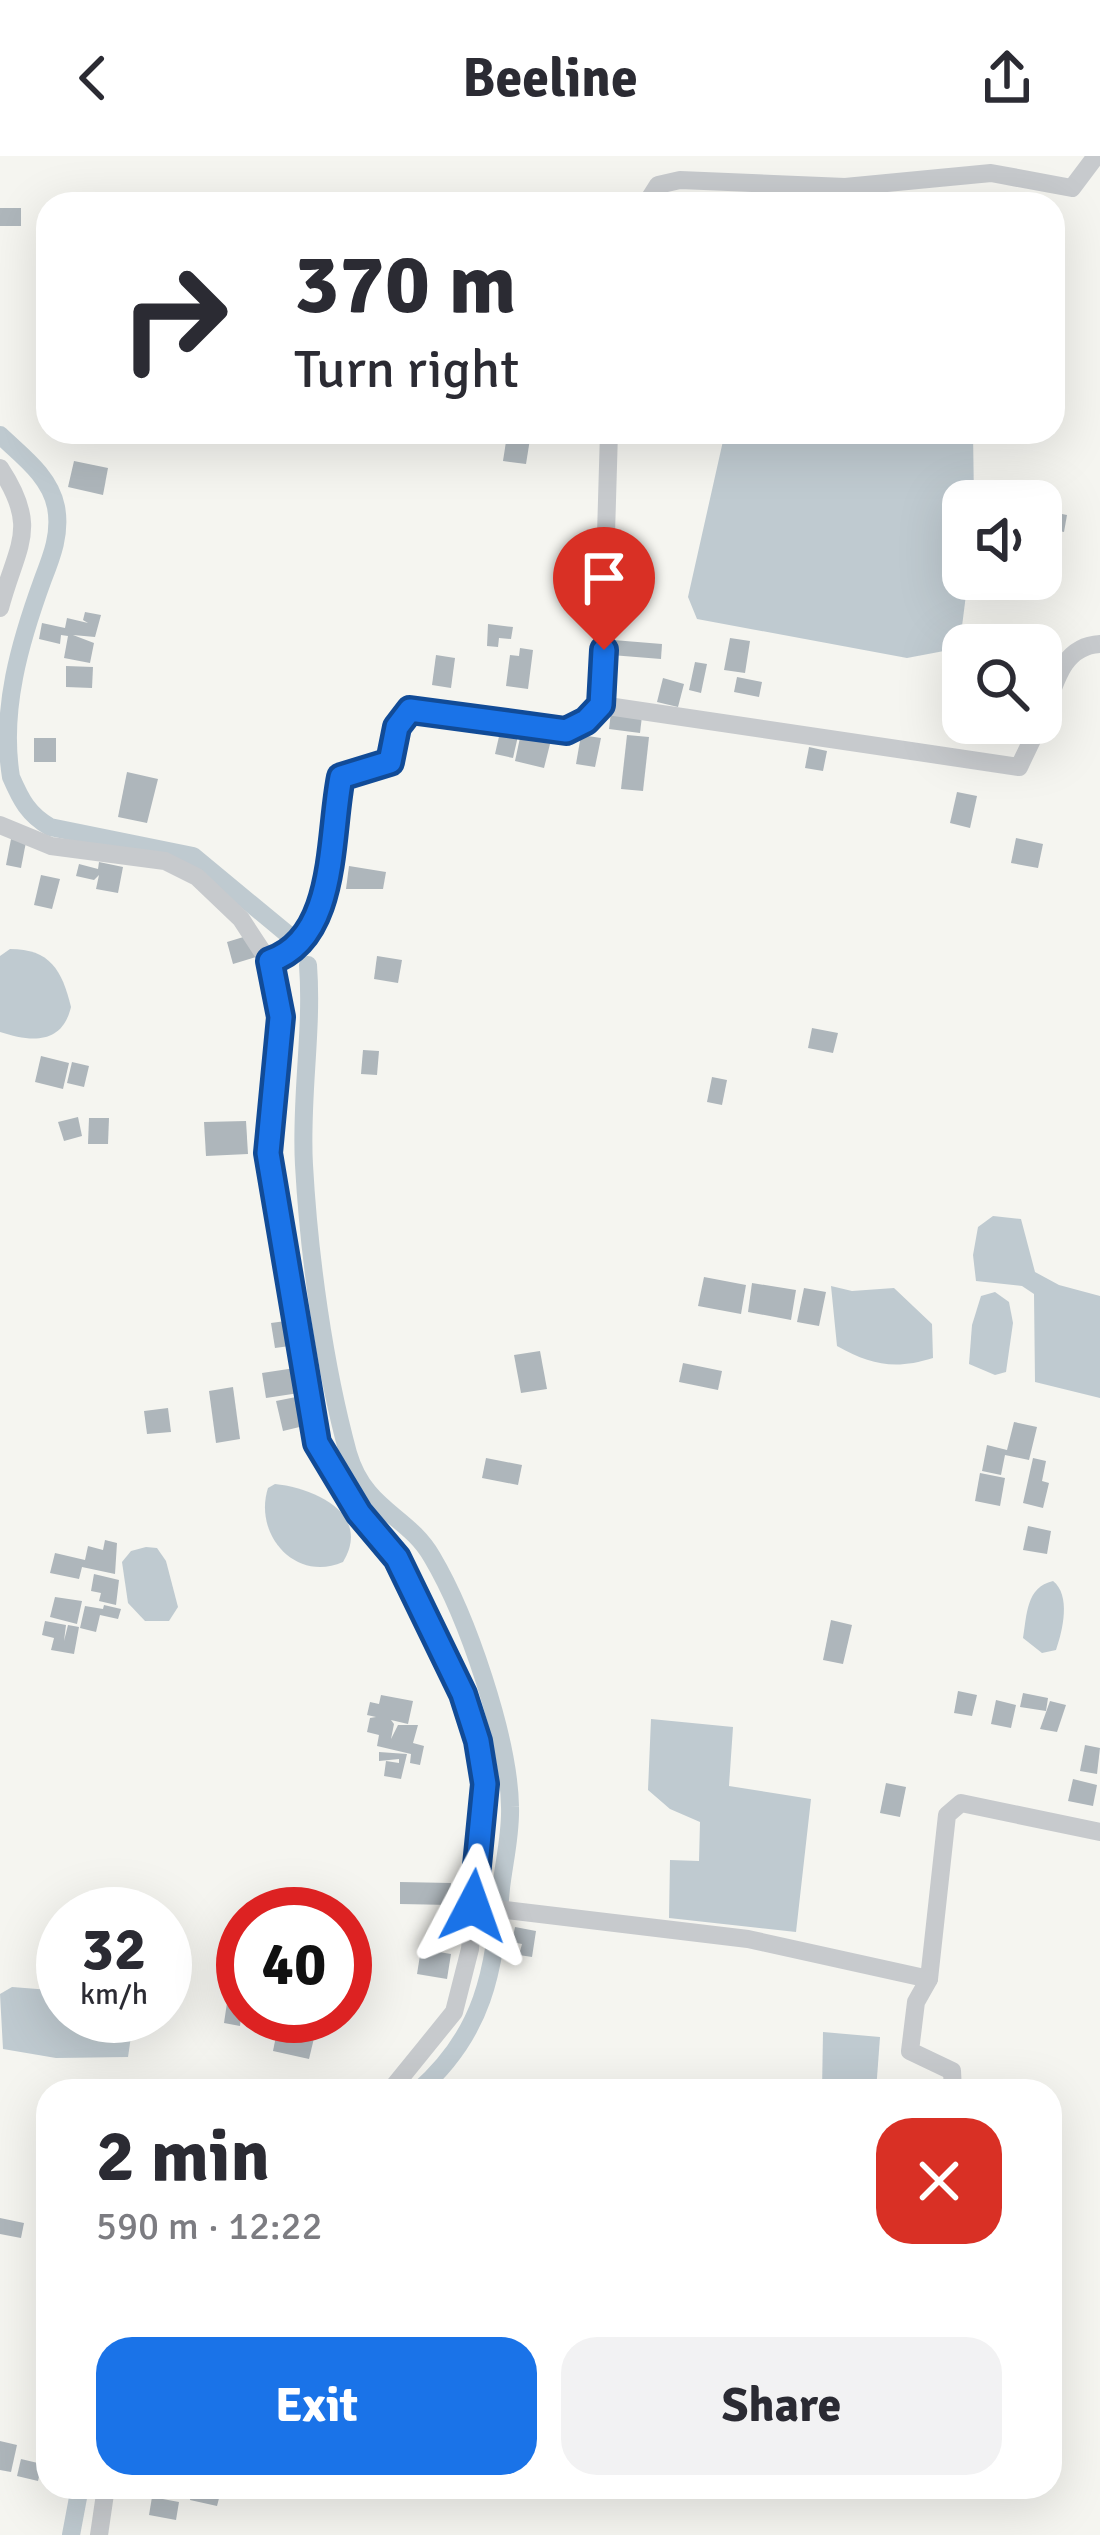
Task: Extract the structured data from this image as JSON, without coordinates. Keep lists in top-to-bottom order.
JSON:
{
  "page": {
    "header": "Beeline",
    "turn": ["370 m", "Turn right"],
    "speed": "32 km/h",
    "limit": "40",
    "heading": ["2 min", "590 m · 12:22"],
    "buttons": ["Exit", "Share"]
  }
}
